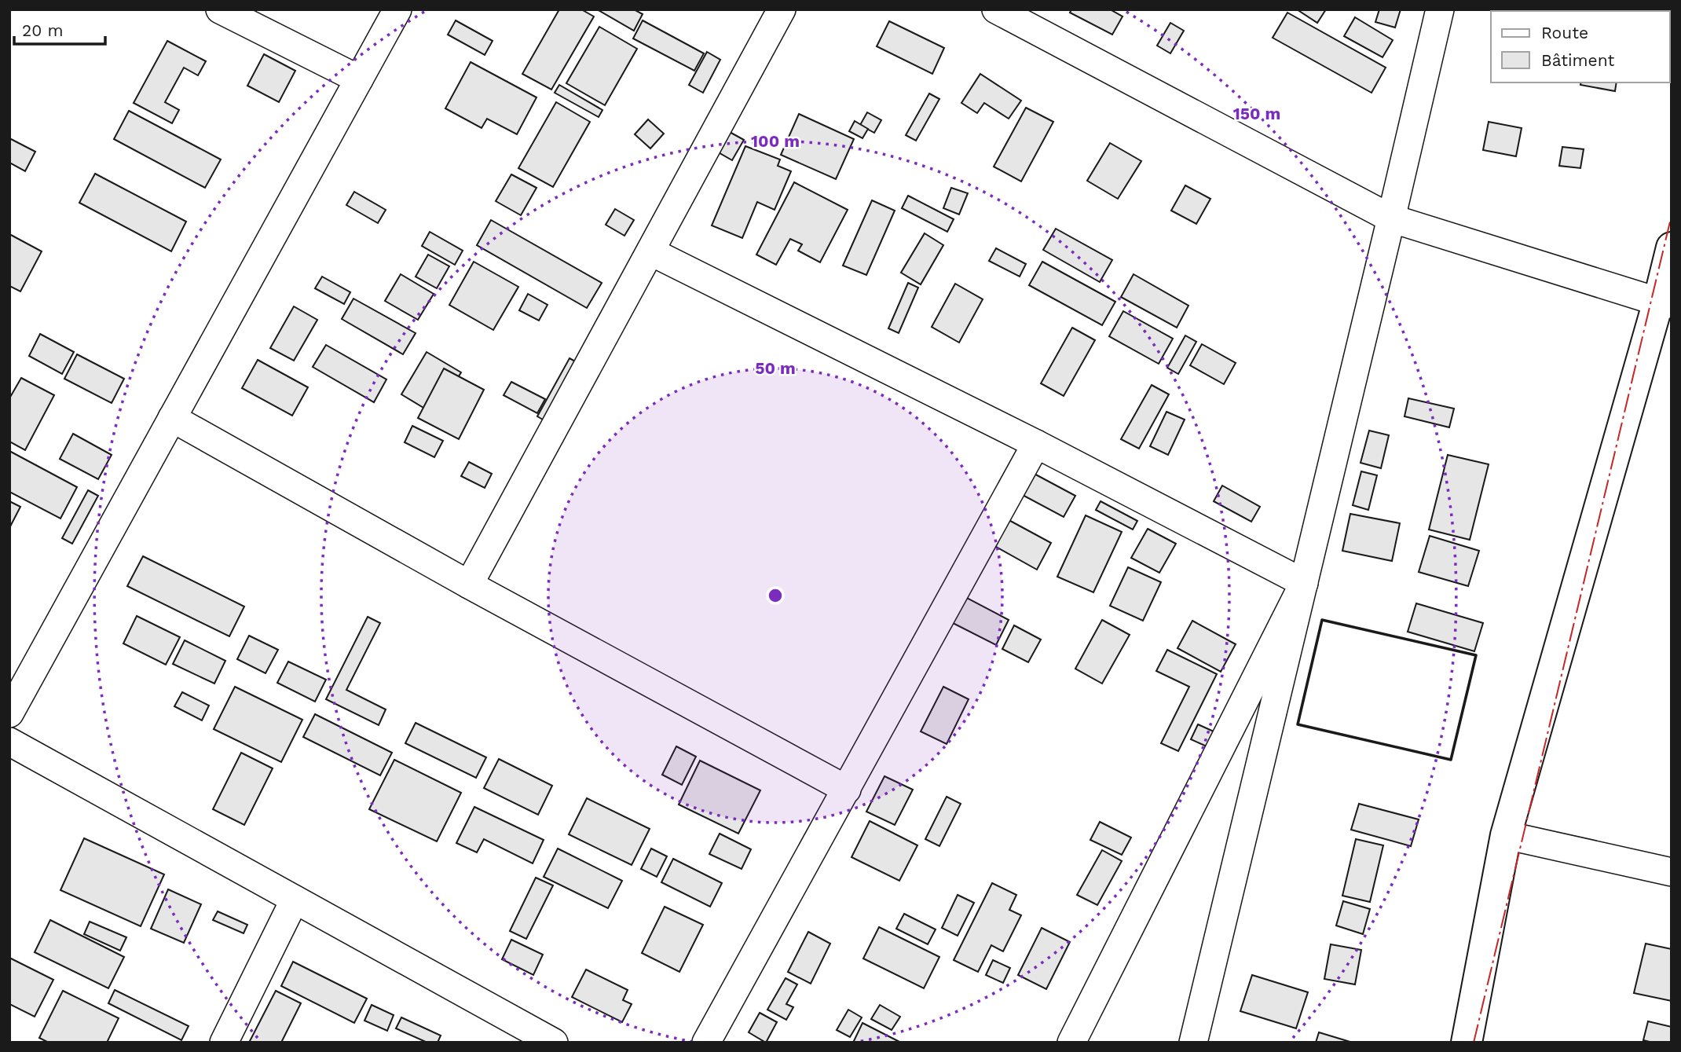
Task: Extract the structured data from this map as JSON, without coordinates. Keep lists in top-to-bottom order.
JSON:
{
  "legend": ["Route", "Bâtiment"],
  "scale_bar": "20 m",
  "rings": ["150 m", "100 m", "50 m"]
}
